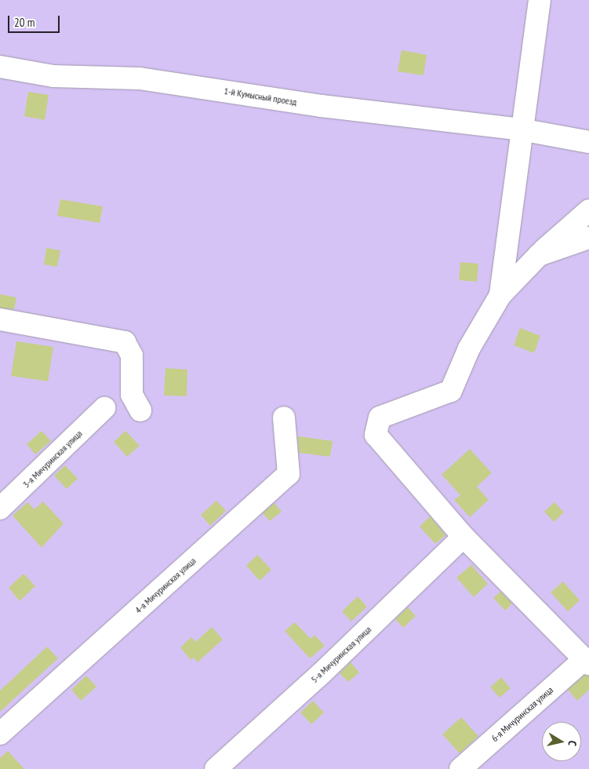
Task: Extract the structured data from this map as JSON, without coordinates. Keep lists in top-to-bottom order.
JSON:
{
  "streets": {
    "lane": [
      "1-й Кумысный проезд",
      "3-я Мичуринская улица",
      "4-я Мичуринская улица",
      "5-я Мичуринская улица",
      "6-я Мичуринская улица"
    ]
  },
  "scale_bar": "20 m",
  "north": "right"
}
